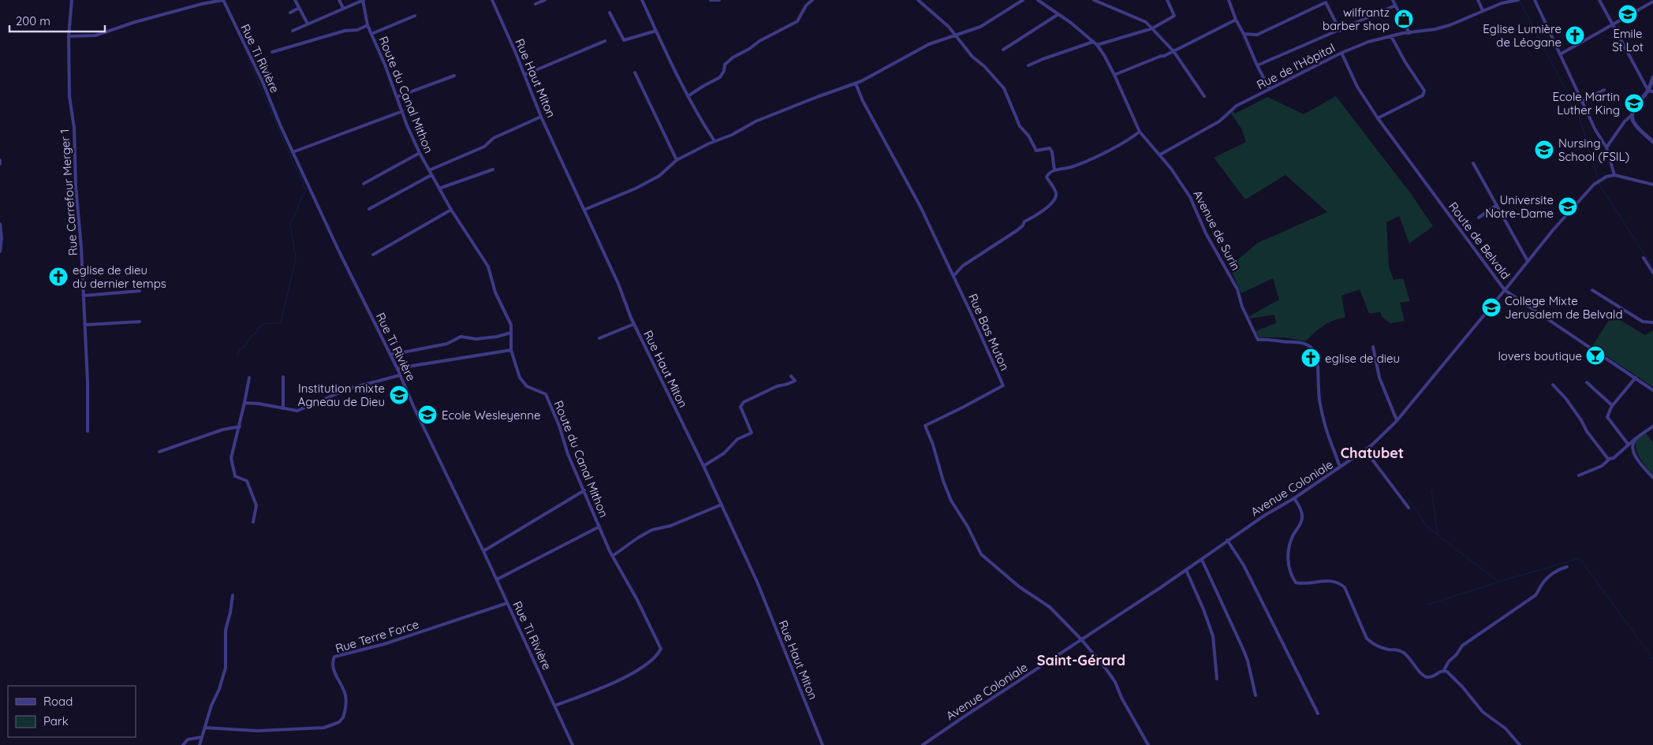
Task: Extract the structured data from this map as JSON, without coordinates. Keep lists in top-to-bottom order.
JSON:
{
  "streets": {
    "street": [
      "Rue Ti Rivière",
      "Rue de l'Hôpital",
      "Rue Haut Miton",
      "Route du Canal Mithon",
      "Rue Carrefour Merger 1",
      "Avenue de Surin",
      "Route de Belvald",
      "Rue Bas Muton",
      "Avenue Coloniale",
      "Rue Terre Force"
    ]
  },
  "crossings": [
    ["Rue Ti Rivière", "Route du Canal Mithon"],
    ["Rue Ti Rivière", "Rue Terre Force"],
    ["Rue de l'Hôpital", "Avenue de Surin"],
    ["Rue de l'Hôpital", "Route de Belvald"],
    ["Avenue de Surin", "Avenue Coloniale"],
    ["Route de Belvald", "Avenue Coloniale"],
    ["Rue Bas Muton", "Avenue Coloniale"]
  ],
  "districts": ["Chatubet", "Saint-Gérard"],
  "places": {
    "school or university": [
      "Emile St Lot",
      "Ecole Martin Luther King",
      "Nursing School (FSIL)",
      "Universite Notre-Dame",
      "College Mixte Jerusalem de Belvald",
      "Institution mixte Agneau de Dieu",
      "Ecole Wesleyenne"
    ],
    "shop": ["wilfrantz barber shop"],
    "church": ["Eglise Lumière de Léogane", "eglise de dieu du dernier temps", "eglise de dieu"],
    "bar": ["lovers boutique"]
  },
  "legend": ["Road", "Park"],
  "scale_bar": "200 m"
}
